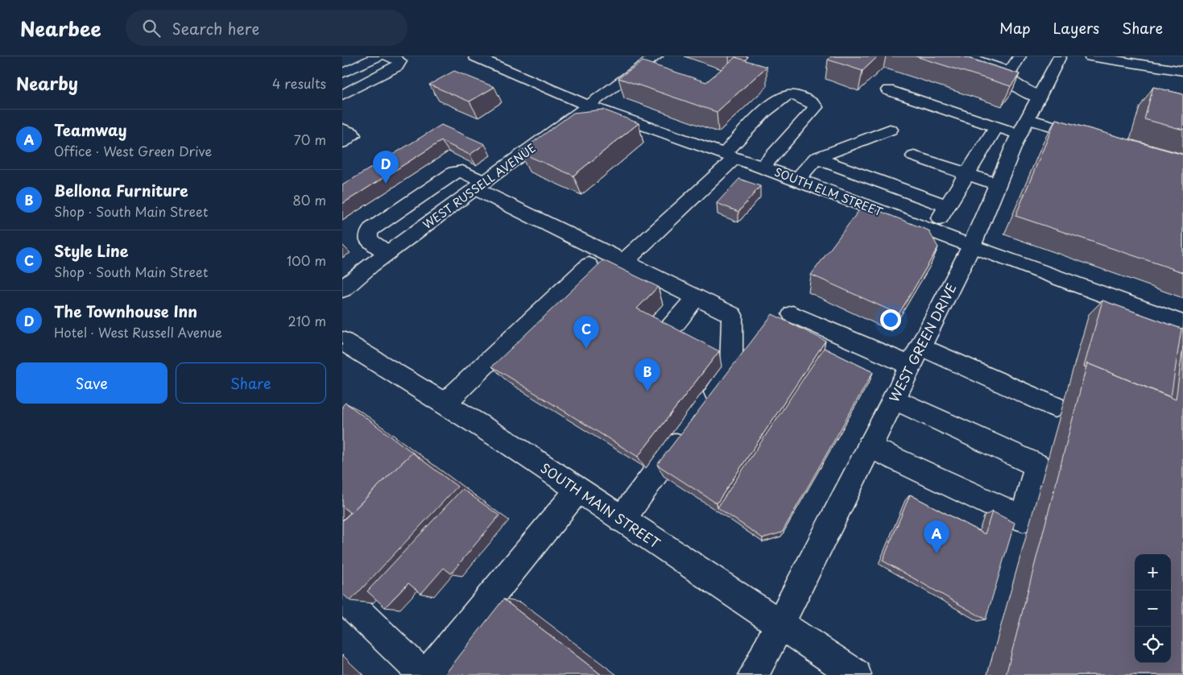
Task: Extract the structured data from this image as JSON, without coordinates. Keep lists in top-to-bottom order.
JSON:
{
  "streets": {
    "main road": [
      "WEST RUSSELL AVENUE",
      "SOUTH ELM STREET",
      "WEST GREEN DRIVE",
      "SOUTH MAIN STREET"
    ]
  },
  "crossings": [
    ["WEST RUSSELL AVENUE", "SOUTH ELM STREET"],
    ["SOUTH ELM STREET", "WEST GREEN DRIVE"],
    ["WEST GREEN DRIVE", "SOUTH MAIN STREET"]
  ],
  "page": {
    "header": "Nearbee",
    "search": "Search here",
    "nav": ["Map", "Layers", "Share"],
    "heading": ["Nearby", "4 results"],
    "list": [
      {
        "mark": "A",
        "name": "Teamway",
        "note": "Office · West Green Drive",
        "value": "70 m"
      },
      {
        "mark": "B",
        "name": "Bellona Furniture",
        "note": "Shop · South Main Street",
        "value": "80 m"
      },
      {
        "mark": "C",
        "name": "Style Line",
        "note": "Shop · South Main Street",
        "value": "100 m"
      },
      {
        "mark": "D",
        "name": "The Townhouse Inn",
        "note": "Hotel · West Russell Avenue",
        "value": "210 m"
      }
    ],
    "pins": [
      "D",
      "C",
      "B",
      "A"
    ],
    "buttons": ["Save", "Share"],
    "map_buttons": ["+", "−"]
  }
}
